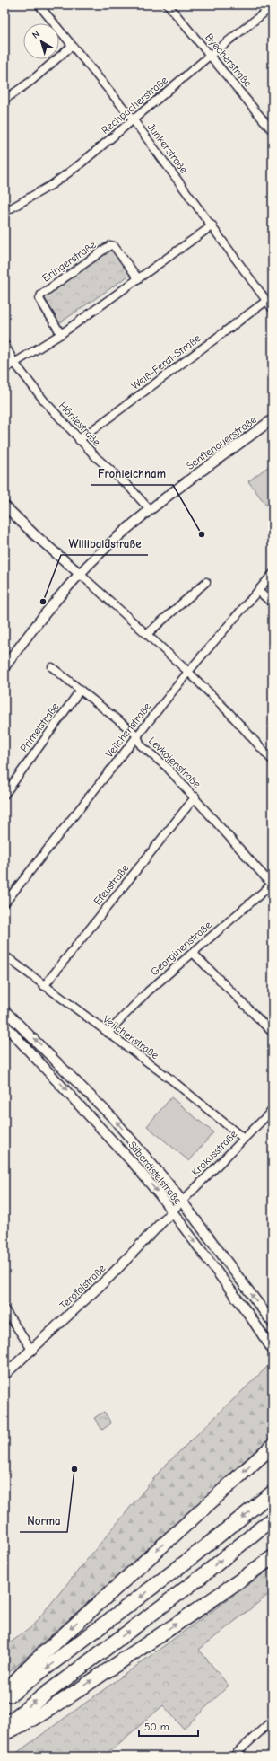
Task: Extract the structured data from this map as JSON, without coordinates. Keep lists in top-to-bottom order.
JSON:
{
  "streets": {
    "street": [
      "Byecherstraße",
      "Rechpacherstraße",
      "Junkerstraße",
      "Eringerstraße",
      "Weiß-Ferdl-Straße",
      "Hönlestraße",
      "Senftenauerstraße",
      "Primelstraße",
      "Veilchenstraße",
      "Levkojenstraße",
      "Efeustraße",
      "Georginenstraße",
      "Krokusstraße",
      "Silberdistelstraße",
      "Terofalstraße"
    ]
  },
  "crossings": [
    ["Byecherstraße", "Rechpacherstraße"],
    ["Rechpacherstraße", "Junkerstraße"],
    ["Junkerstraße", "Weiß-Ferdl-Straße"],
    ["Weiß-Ferdl-Straße", "Hönlestraße"],
    ["Hönlestraße", "Senftenauerstraße"],
    ["Primelstraße", "Levkojenstraße"],
    ["Veilchenstraße", "Levkojenstraße"],
    ["Veilchenstraße", "Efeustraße"],
    ["Veilchenstraße", "Georginenstraße"],
    ["Veilchenstraße", "Krokusstraße"],
    ["Levkojenstraße", "Efeustraße"],
    ["Levkojenstraße", "Georginenstraße"],
    ["Krokusstraße", "Silberdistelstraße"],
    ["Krokusstraße", "Terofalstraße"],
    ["Silberdistelstraße", "Terofalstraße"]
  ],
  "places": ["Fronleichnam", "Willibaldstraße", "Norma"],
  "scale_bar": "50 m",
  "north": "top left"
}
